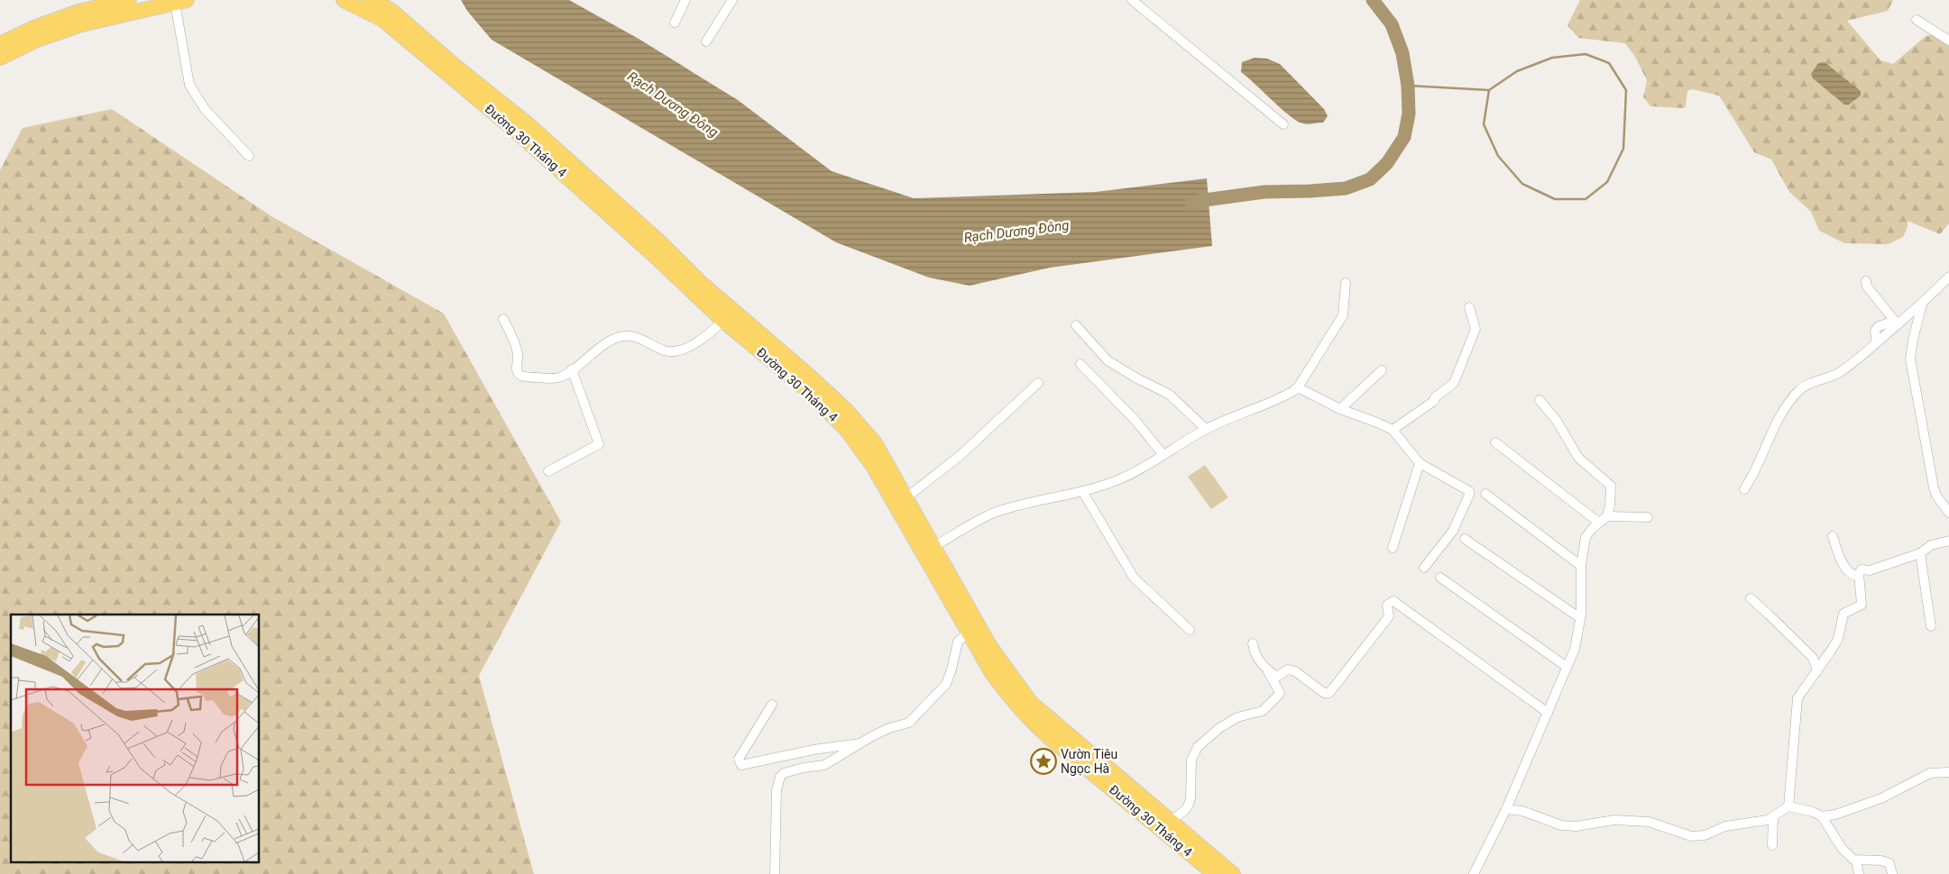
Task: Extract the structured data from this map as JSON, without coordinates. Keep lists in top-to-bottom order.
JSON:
{
  "streets": {
    "main road": ["Đường 30 Tháng 4"]
  },
  "water": ["Rạch Dương Đông"],
  "places": {
    "place": ["Vườn Tiêu Ngọc Hà"]
  }
}
